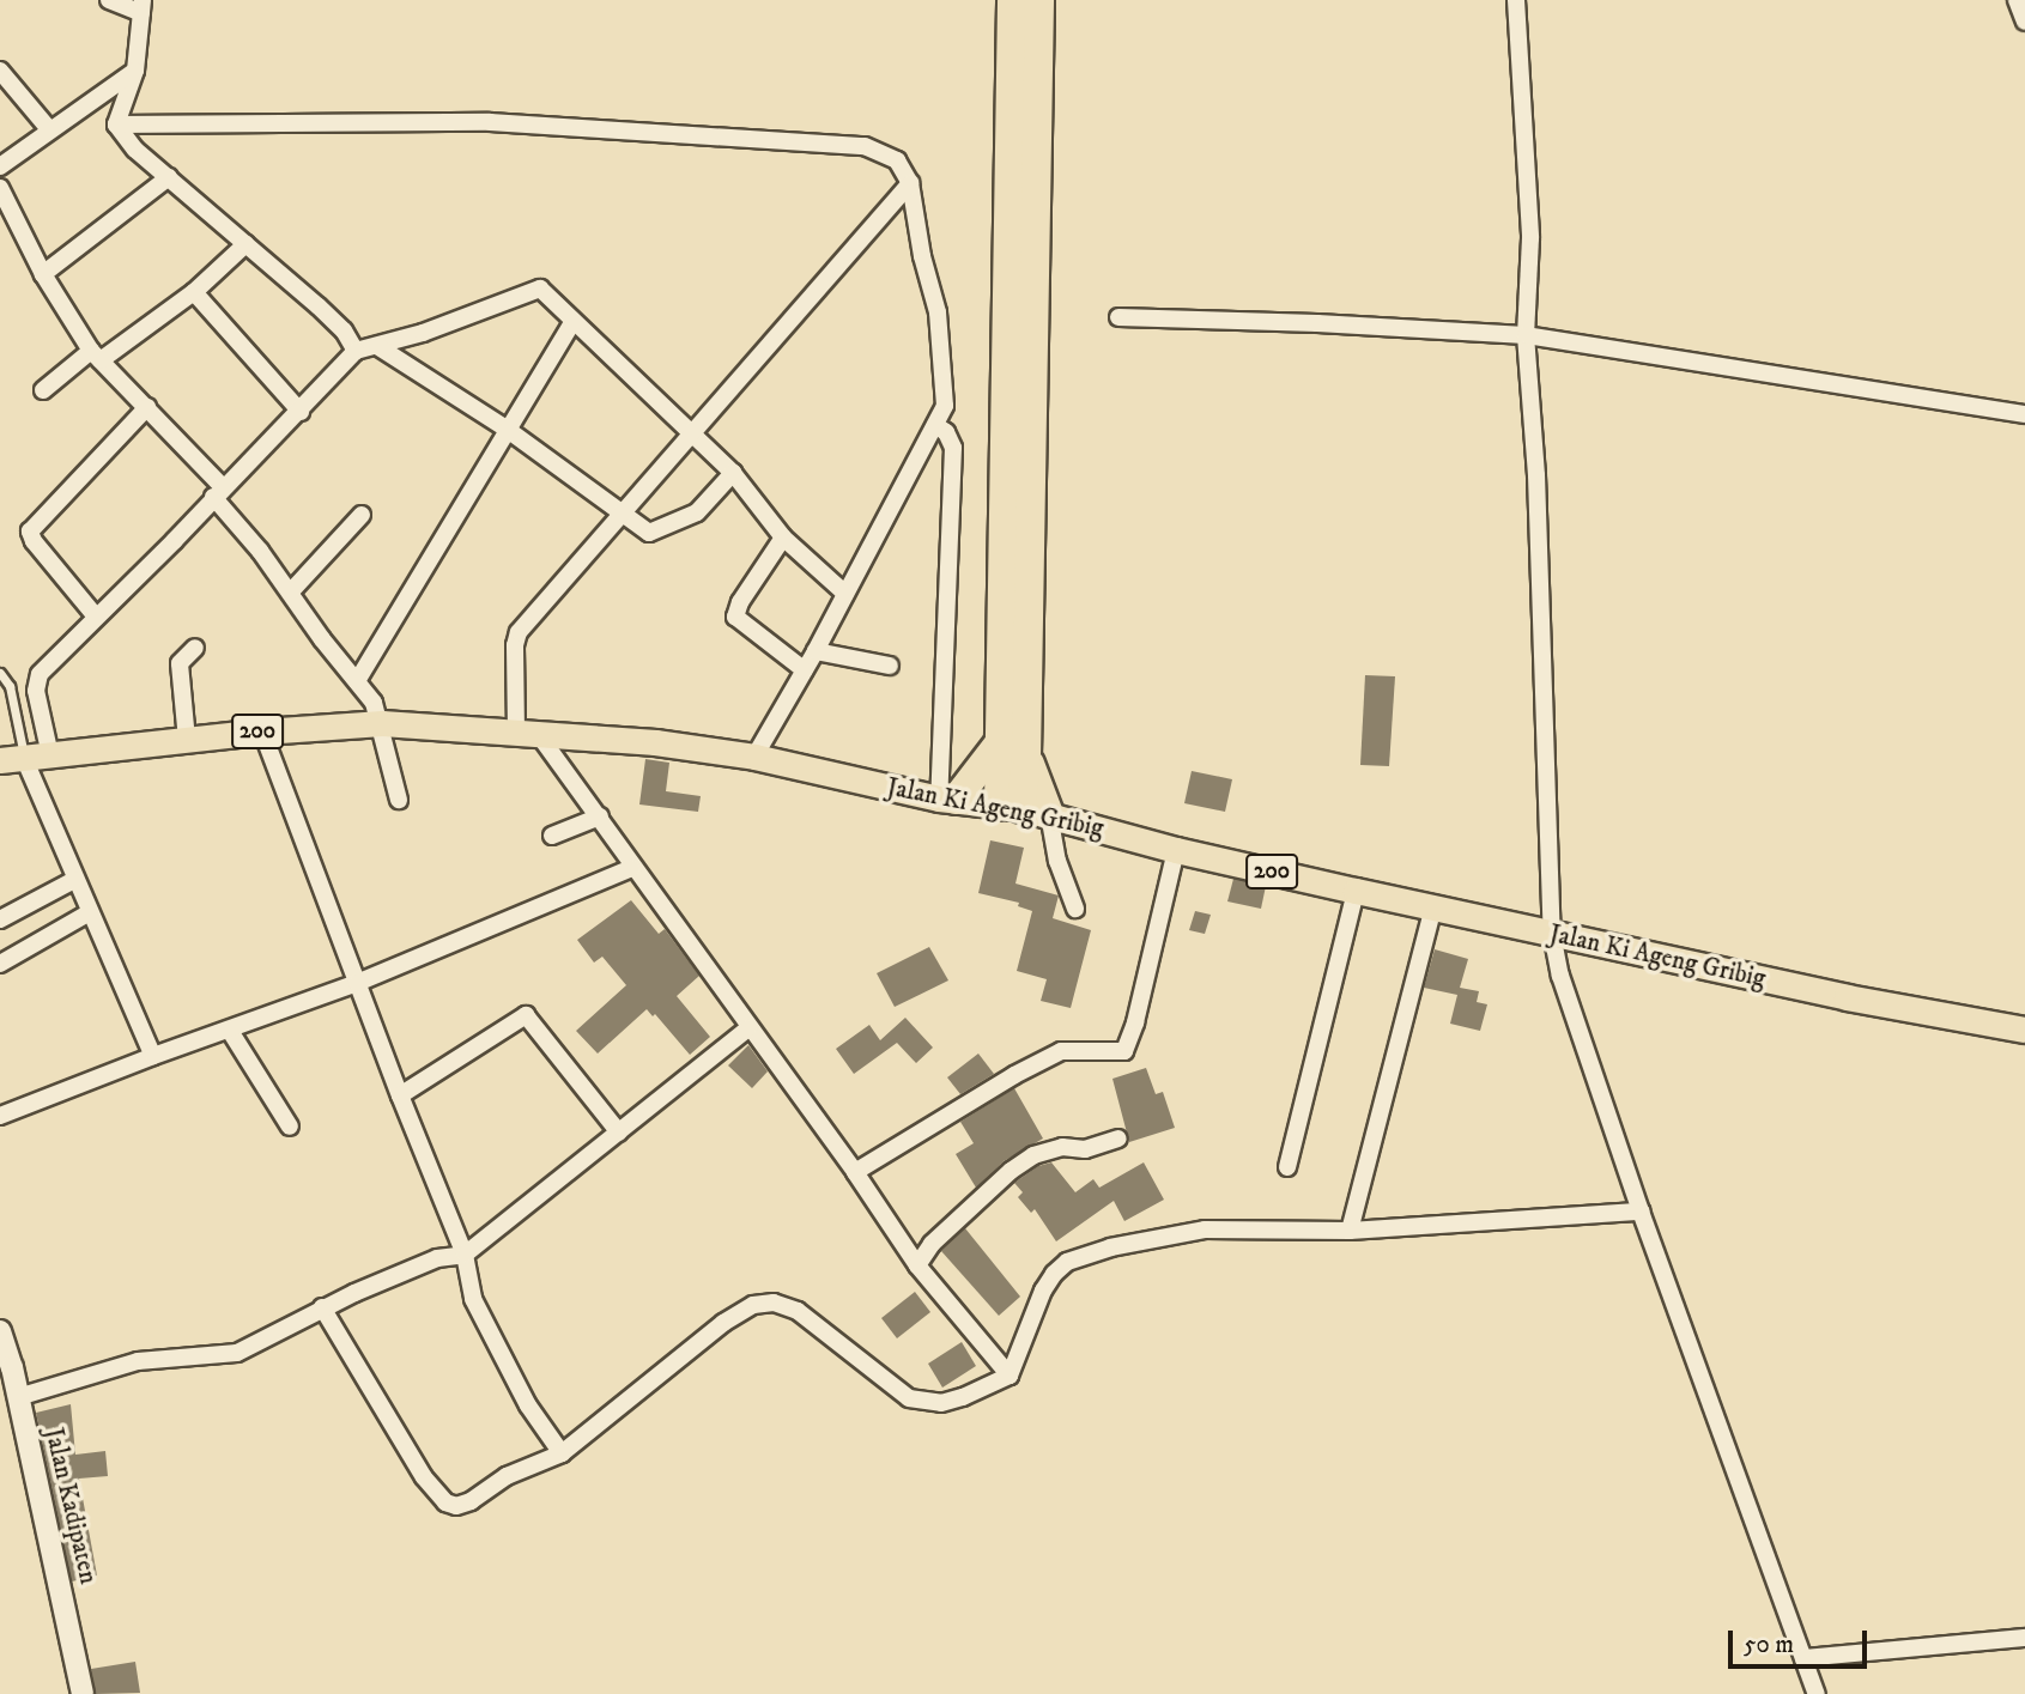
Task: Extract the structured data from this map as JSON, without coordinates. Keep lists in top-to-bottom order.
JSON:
{
  "streets": {
    "main road": ["200", "Jalan Ki Ageng Gribig"],
    "street": ["Jalan Kadipaten"]
  },
  "scale_bar": "50 m"
}
